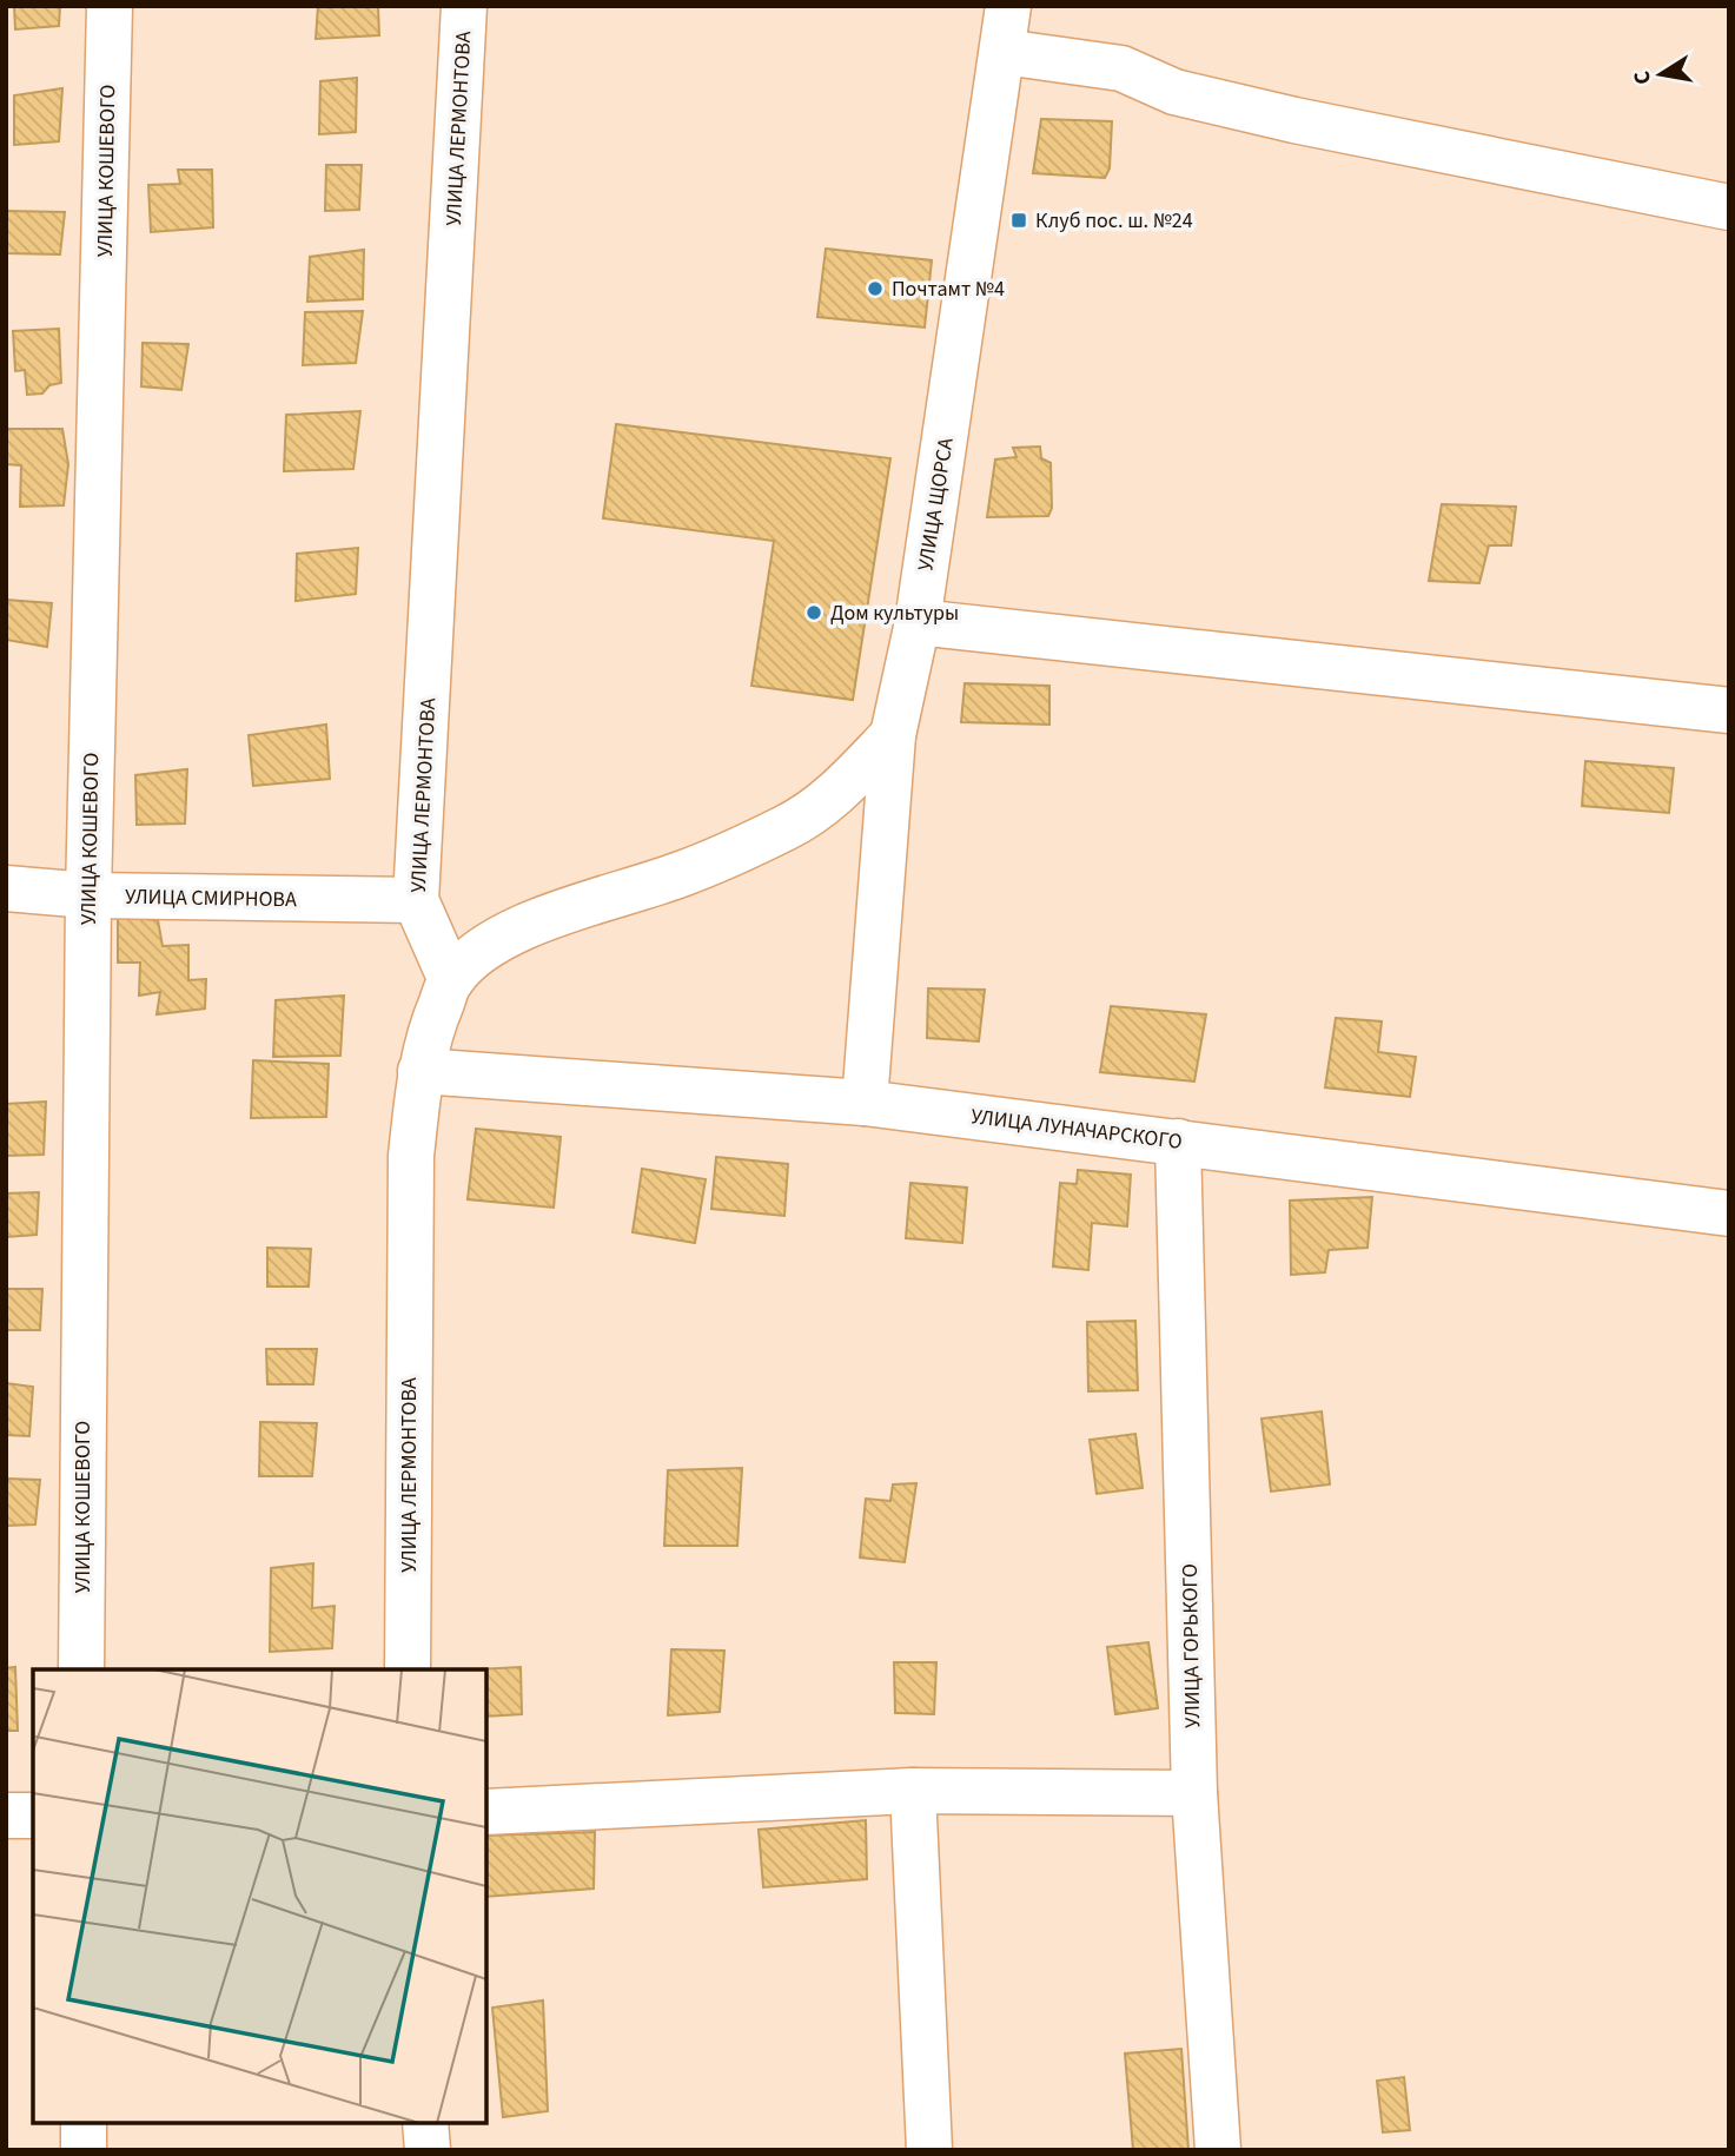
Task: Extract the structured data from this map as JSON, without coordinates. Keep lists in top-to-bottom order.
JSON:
{
  "streets": {
    "street": [
      "УЛИЦА ЛЕРМОНТОВА",
      "УЛИЦА КОШЕВОГО",
      "УЛИЦА ЩОРСА",
      "УЛИЦА СМИРНОВА",
      "УЛИЦА ЛУНАЧАРСКОГО",
      "УЛИЦА ГОРЬКОГО"
    ]
  },
  "crossings": [
    ["УЛИЦА ЛЕРМОНТОВА", "УЛИЦА СМИРНОВА"],
    ["УЛИЦА ЛЕРМОНТОВА", "УЛИЦА ЛУНАЧАРСКОГО"],
    ["УЛИЦА КОШЕВОГО", "УЛИЦА СМИРНОВА"],
    ["УЛИЦА ЩОРСА", "УЛИЦА ЛУНАЧАРСКОГО"],
    ["УЛИЦА ЛУНАЧАРСКОГО", "УЛИЦА ГОРЬКОГО"]
  ],
  "places": {
    "transit": ["Клуб пос. ш. №24"],
    "other": ["Почтамт №4", "Дом культуры"]
  },
  "north": "left"
}
